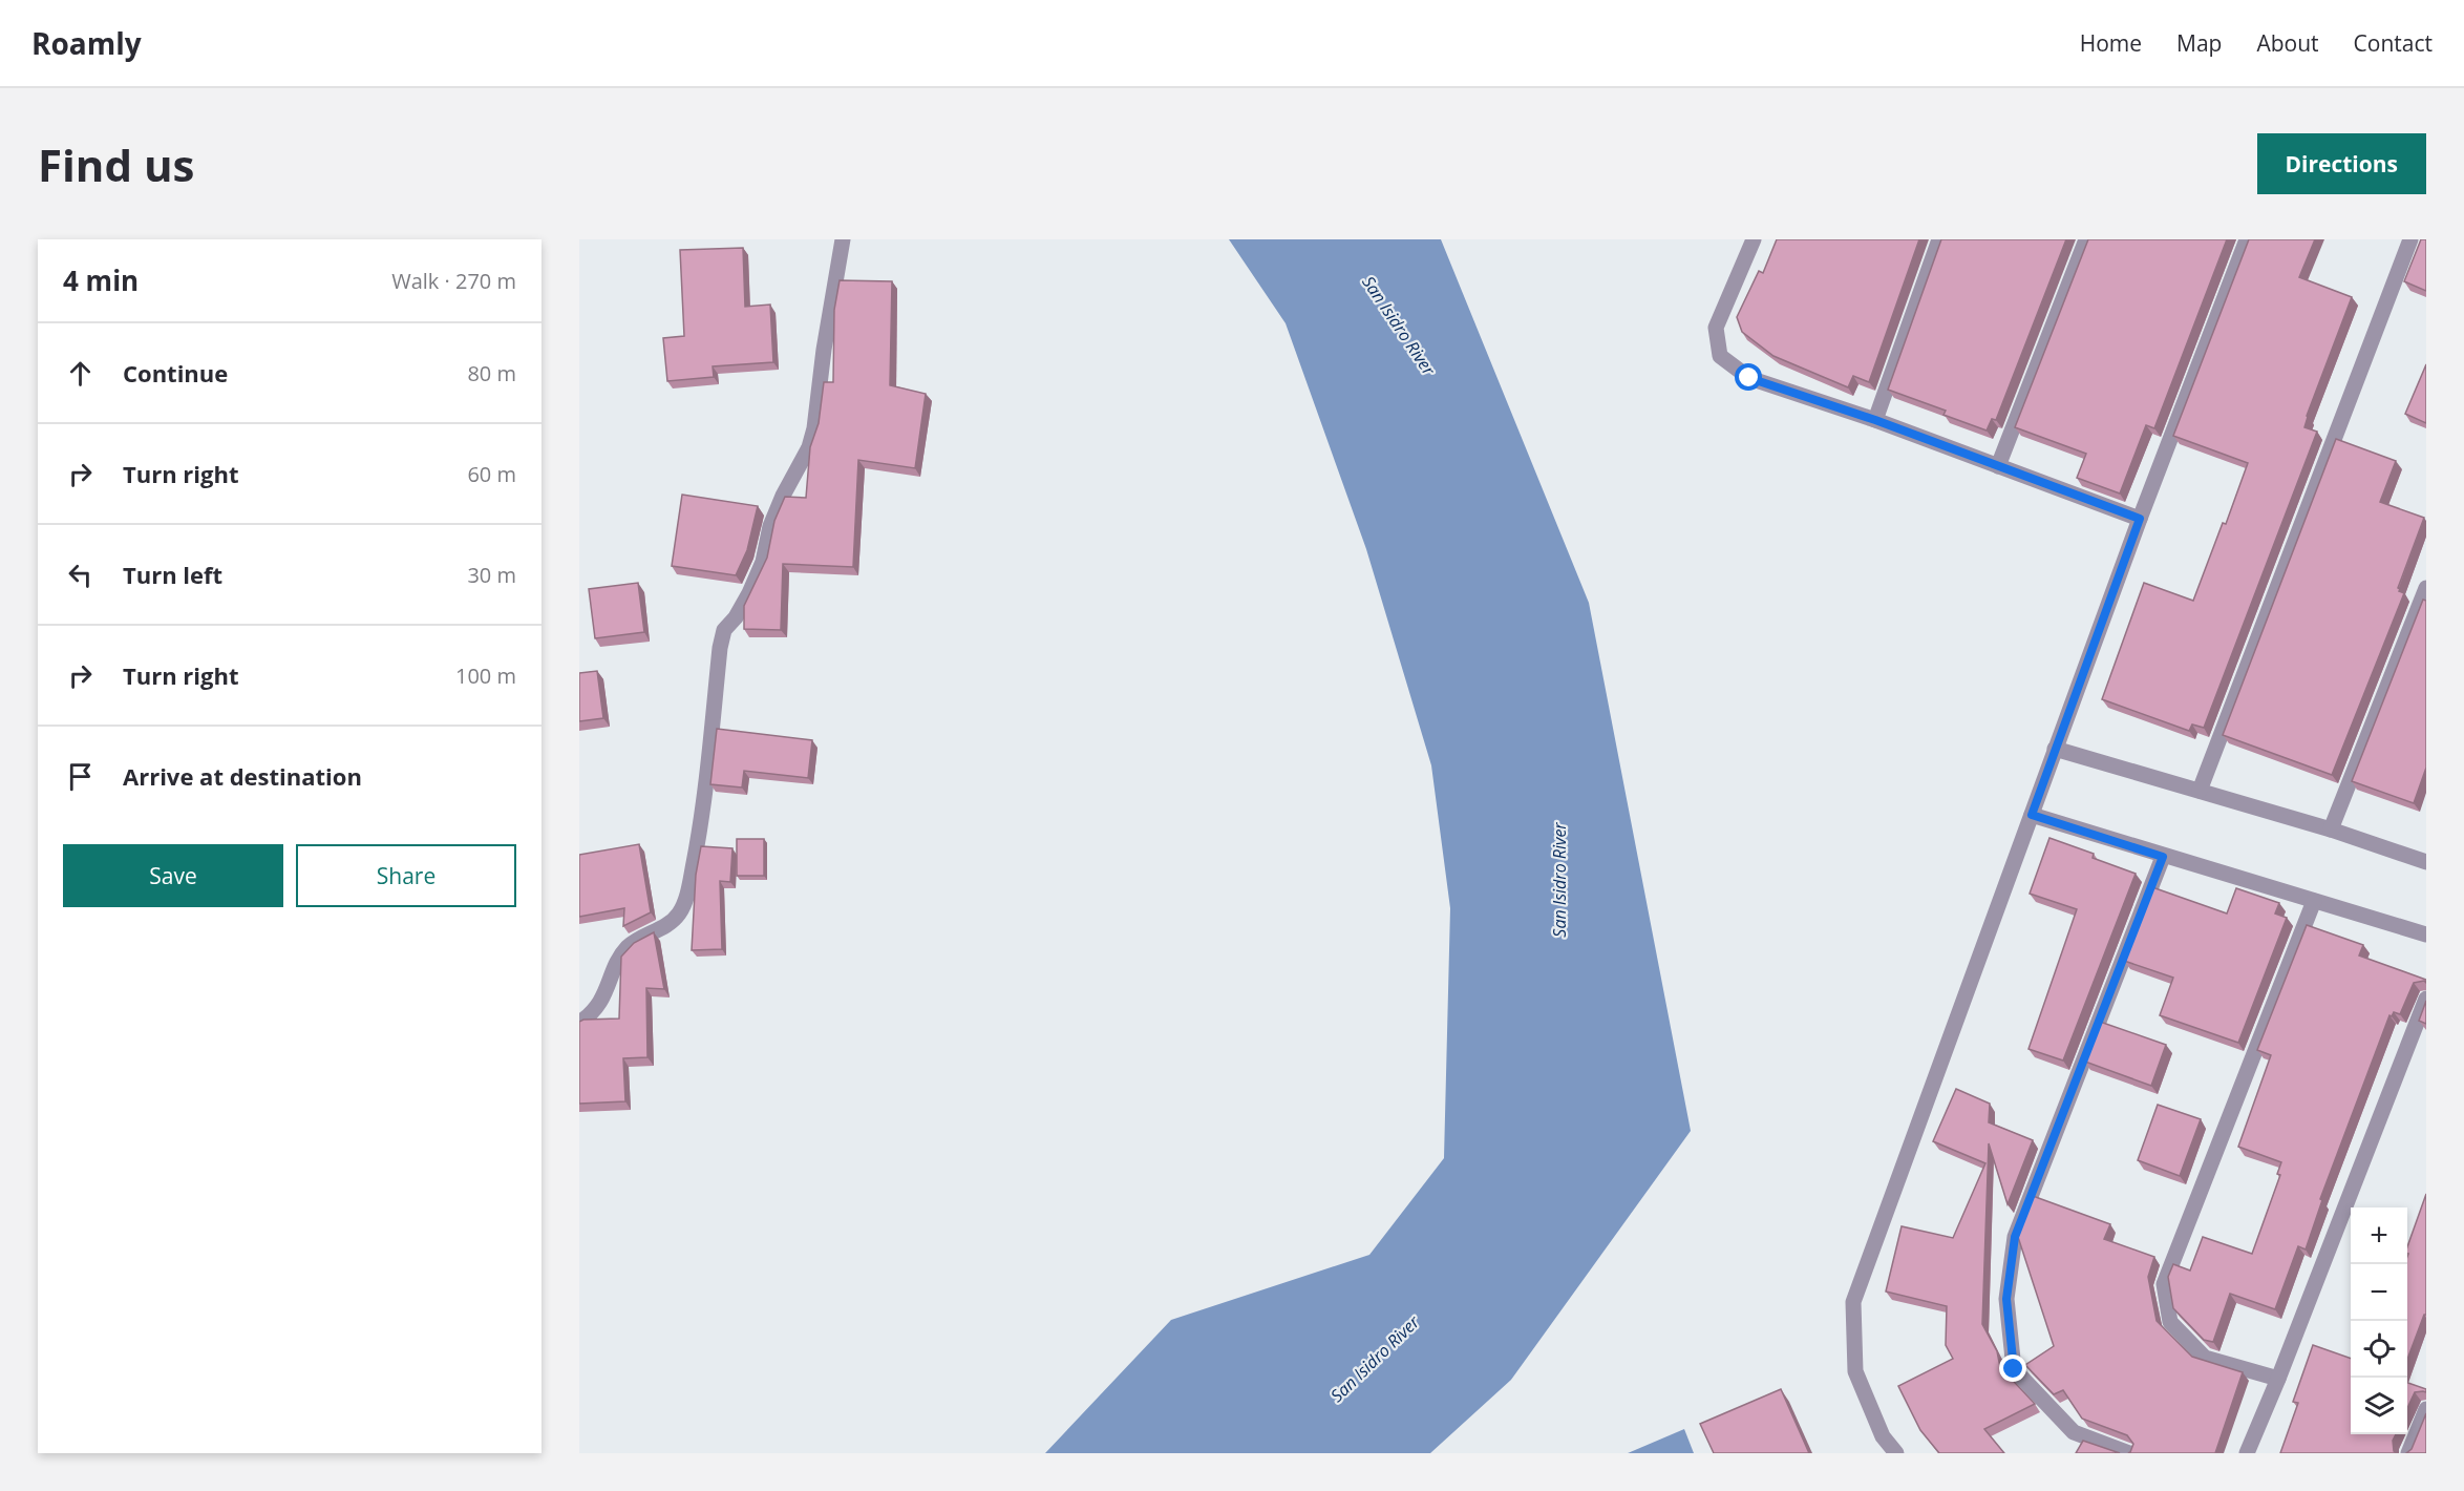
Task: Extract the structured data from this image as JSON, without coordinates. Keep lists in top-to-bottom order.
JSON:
{
  "water": ["San Isidro River"],
  "page": {
    "header": "Roamly",
    "nav": [
      "Home",
      "Map",
      "About",
      "Contact"
    ],
    "buttons": [
      "Directions",
      ["Save", "Share"]
    ],
    "title": "Find us",
    "heading": ["4 min", "Walk · 270 m"],
    "list": [
      ["Continue", "80 m"],
      ["Turn right", "60 m"],
      ["Turn left", "30 m"],
      ["Turn right", "100 m"],
      "Arrive at destination"
    ],
    "map_buttons": ["+", "−"]
  }
}
